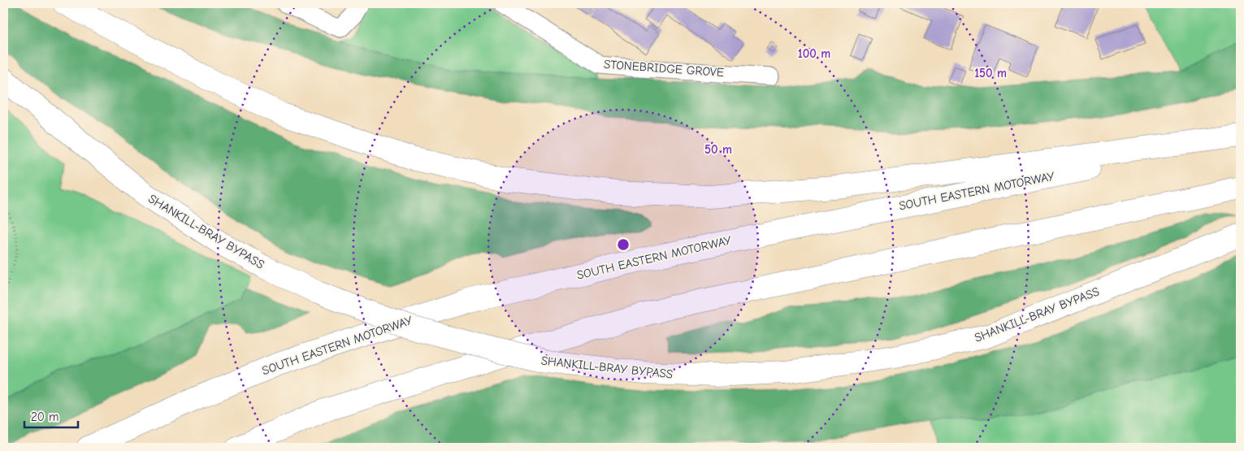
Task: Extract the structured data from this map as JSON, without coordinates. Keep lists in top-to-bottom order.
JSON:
{
  "streets": {
    "highway": ["SOUTH EASTERN MOTORWAY", "SHANKILL-BRAY BYPASS"],
    "street": ["STONEBRIDGE GROVE"]
  },
  "scale_bar": "20 m",
  "rings": ["100 m", "150 m", "50 m"]
}
